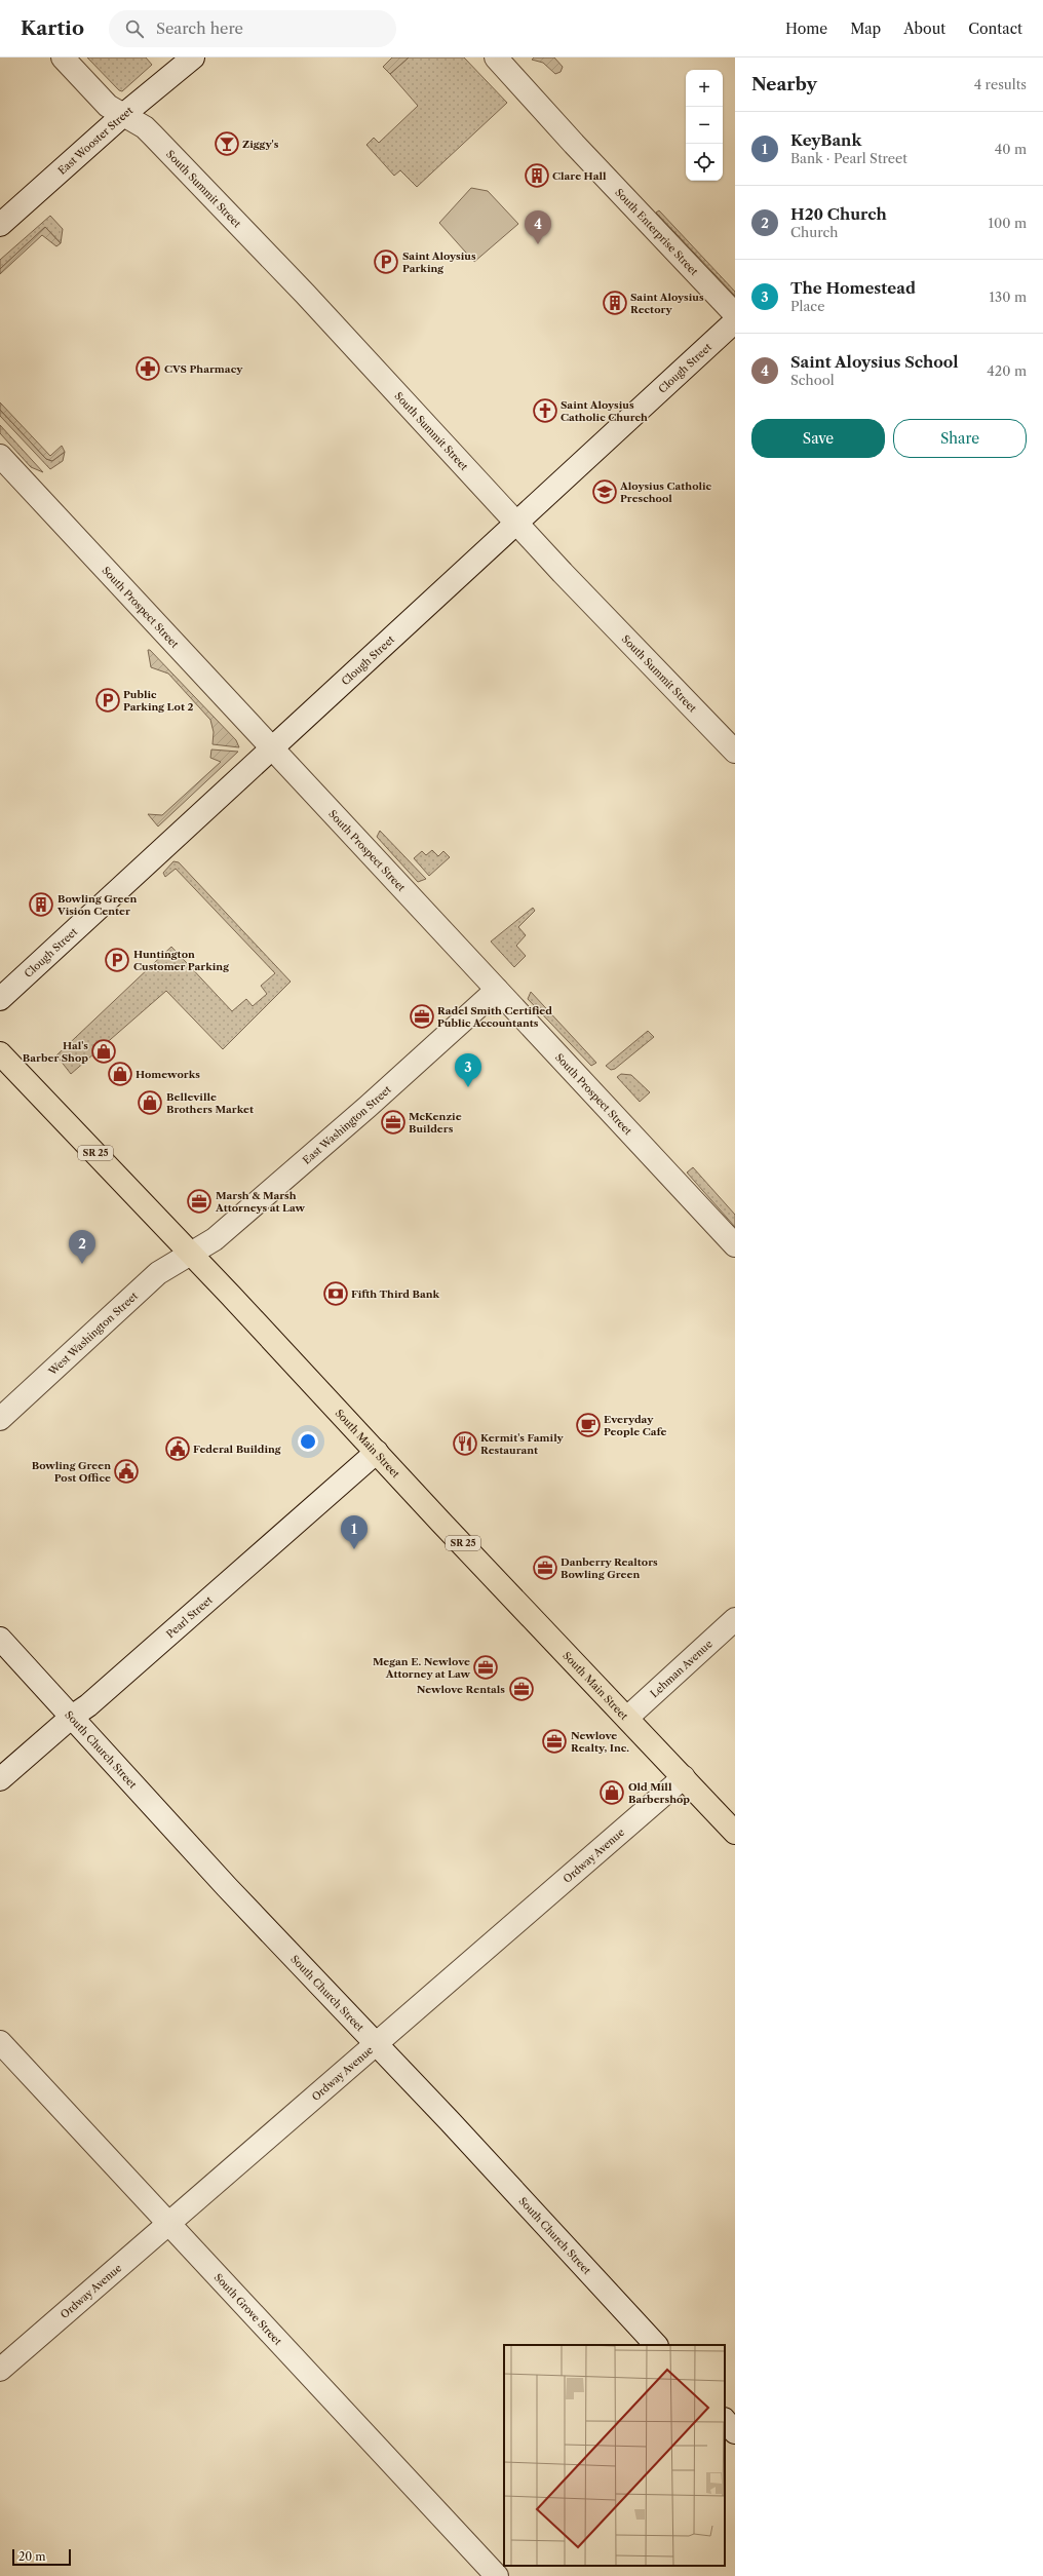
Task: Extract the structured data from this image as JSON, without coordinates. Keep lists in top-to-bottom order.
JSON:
{
  "streets": {
    "main road": ["SR 25", "South Main Street"],
    "street": [
      "East Wooster Street",
      "South Summit Street",
      "South Enterprise Street",
      "Clough Street",
      "South Prospect Street",
      "East Washington Street",
      "West Washington Street",
      "Pearl Street",
      "Lehman Avenue",
      "South Church Street",
      "Ordway Avenue",
      "South Grove Street"
    ]
  },
  "crossings": [
    ["East Wooster Street", "South Summit Street"],
    ["South Summit Street", "Clough Street"],
    ["Clough Street", "South Prospect Street"],
    ["South Prospect Street", "East Washington Street"],
    ["East Washington Street", "West Washington Street"],
    ["East Washington Street", "South Main Street"],
    ["West Washington Street", "South Main Street"],
    ["South Main Street", "Pearl Street"],
    ["South Main Street", "Lehman Avenue"],
    ["South Main Street", "Ordway Avenue"],
    ["Pearl Street", "South Church Street"],
    ["South Church Street", "Ordway Avenue"],
    ["Ordway Avenue", "South Grove Street"]
  ],
  "places": {
    "bar": ["Ziggy's"],
    "building": ["Clare Hall", "Saint Aloysius Rectory", "Bowling Green Vision Center"],
    "parking": ["Saint Aloysius Parking", "Public Parking Lot 2", "Huntington Customer Parking"],
    "pharmacy": ["CVS Pharmacy"],
    "church": ["Saint Aloysius Catholic Church"],
    "school or university": ["Aloysius Catholic Preschool"],
    "office": [
      "Radel Smith Certified Public Accountants",
      "McKenzie Builders",
      "Marsh & Marsh Attorneys at Law",
      "Danberry Realtors Bowling Green",
      "Megan E. Newlove Attorney at Law",
      "Newlove Rentals",
      "Newlove Realty, Inc."
    ],
    "shop": [
      "Hal's Barber Shop",
      "Homeworks",
      "Belleville Brothers Market",
      "Old Mill Barbershop"
    ],
    "bank": ["Fifth Third Bank"],
    "cafe": ["Everyday People Cafe"],
    "restaurant": ["Kermit's Family Restaurant"],
    "public building": ["Federal Building", "Bowling Green Post Office"]
  },
  "scale_bar": "20 m",
  "page": {
    "header": "Kartio",
    "search": "Search here",
    "nav": [
      "Home",
      "Map",
      "About",
      "Contact"
    ],
    "heading": ["Nearby", "4 results"],
    "map_buttons": ["+", "−"],
    "list": [
      {
        "mark": "1",
        "name": "KeyBank",
        "note": "Bank · Pearl Street",
        "value": "40 m"
      },
      {
        "mark": "2",
        "name": "H20 Church",
        "note": "Church",
        "value": "100 m"
      },
      {
        "mark": "3",
        "name": "The Homestead",
        "note": "Place",
        "value": "130 m"
      },
      {
        "mark": "4",
        "name": "Saint Aloysius School",
        "note": "School",
        "value": "420 m"
      }
    ],
    "pins": [
      "4",
      "3",
      "2",
      "1"
    ],
    "buttons": ["Save", "Share"],
    "scale": "20 m"
  }
}
